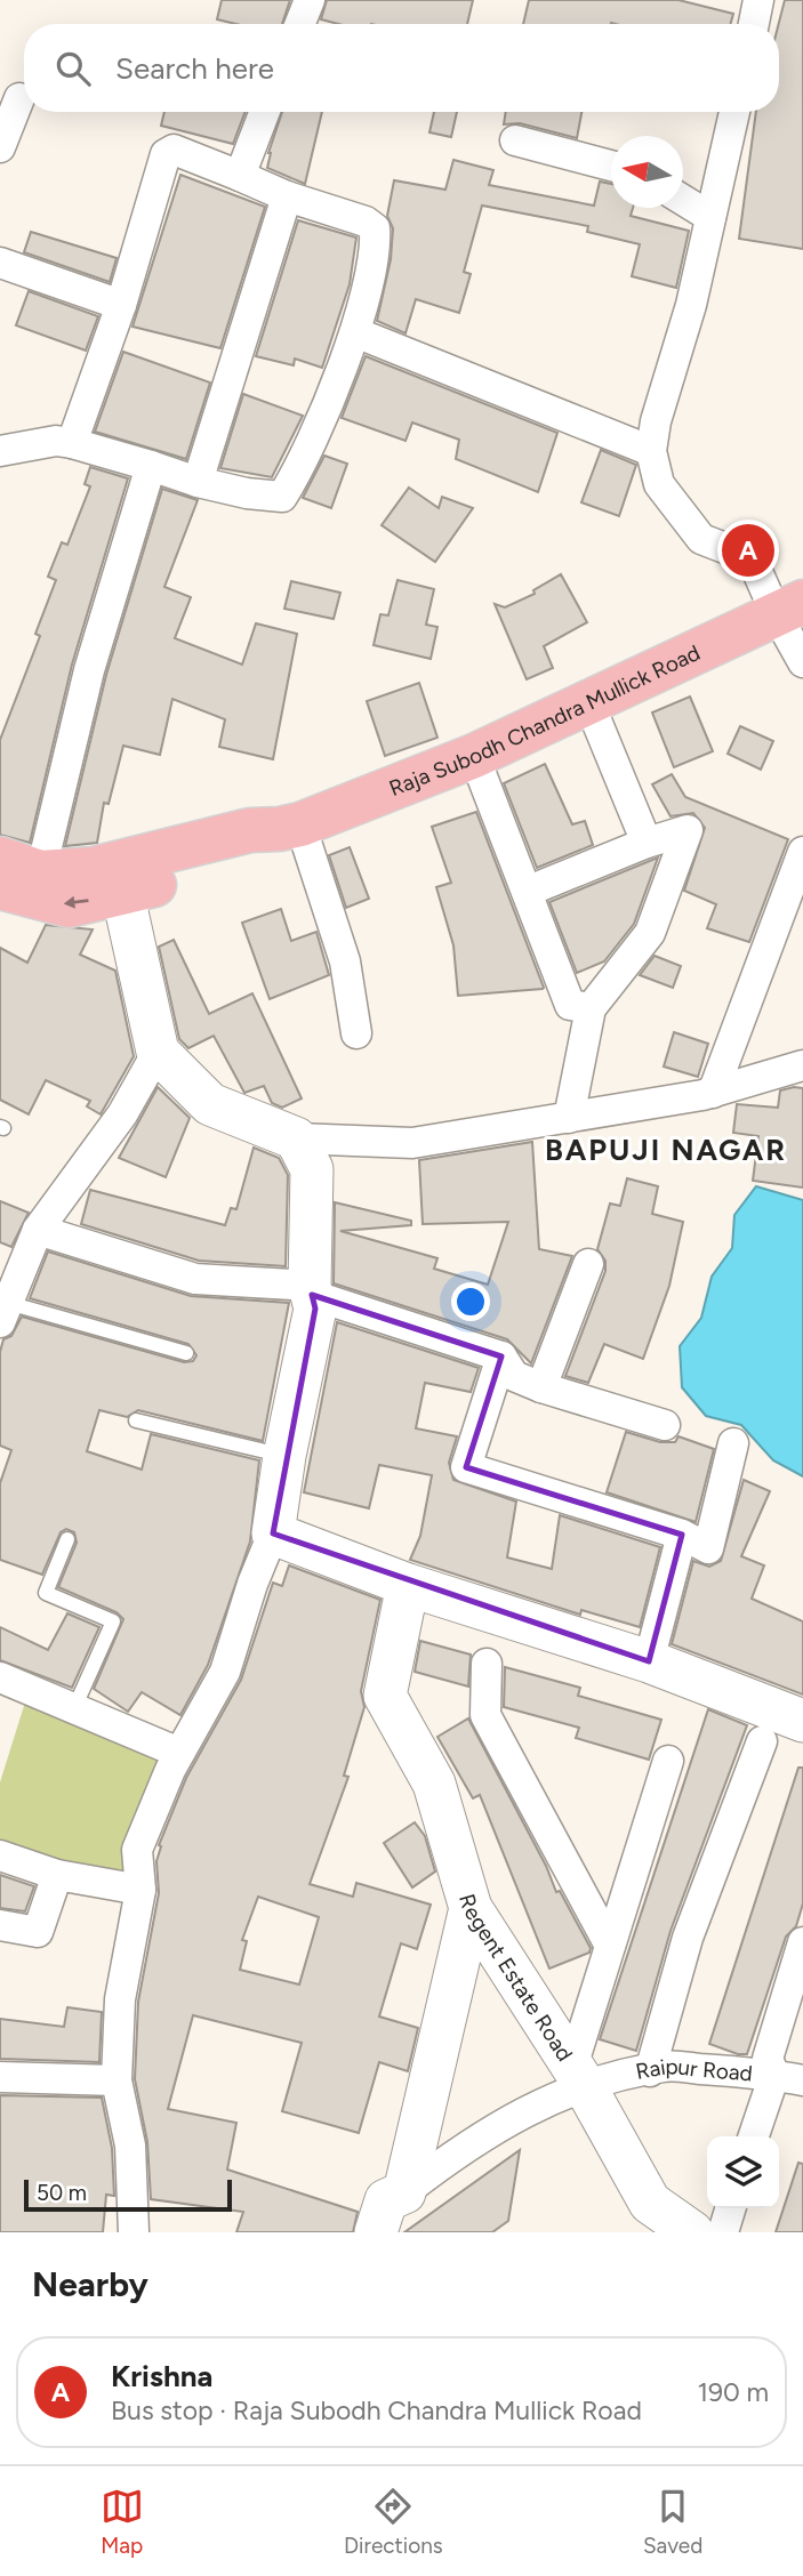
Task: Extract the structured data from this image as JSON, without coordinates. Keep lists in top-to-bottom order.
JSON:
{
  "streets": {
    "main road": ["Raja Subodh Chandra Mullick Road"],
    "street": ["Regent Estate Road", "Raipur Road"]
  },
  "crossings": [
    ["Regent Estate Road", "Raipur Road"]
  ],
  "districts": ["BAPUJI NAGAR"],
  "scale_bar": "50 m",
  "north": "left",
  "page": {
    "search": "Search here",
    "pins": "A",
    "scale": "50 m",
    "heading": "Nearby",
    "list": [
      {
        "mark": "A",
        "name": "Krishna",
        "note": "Bus stop · Raja Subodh Chandra Mullick Road",
        "value": "190 m"
      }
    ],
    "nav": ["Map", "Directions", "Saved"]
  }
}
